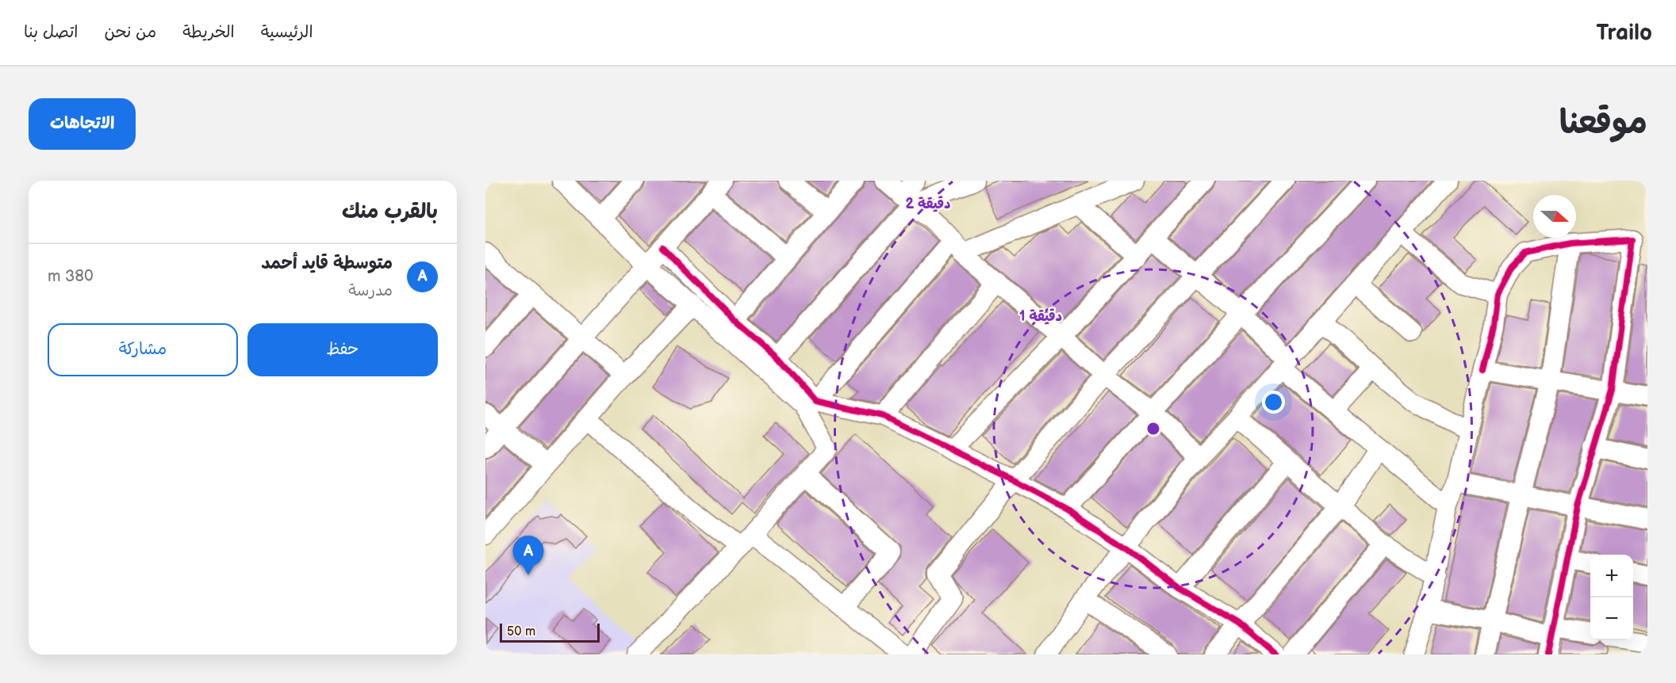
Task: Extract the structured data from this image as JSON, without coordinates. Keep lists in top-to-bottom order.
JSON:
{
  "scale_bar": "50 m",
  "north": "right",
  "page": {
    "header": "Trailo",
    "nav": [
      "الرئيسية",
      "الخريطة",
      "من نحن",
      "اتصل بنا"
    ],
    "title": "موقعنا",
    "buttons": [
      "الاتجاهات",
      ["حفظ", "مشاركة"]
    ],
    "heading": "بالقرب منك",
    "list": [
      {
        "mark": "A",
        "name": "متوسطة قايد أحمد",
        "note": "مدرسة",
        "value": "380 m"
      }
    ],
    "pins": "A",
    "map_buttons": ["+", "−"],
    "scale": "50 m"
  },
  "rings": ["2 دقيقة", "1 دقيقة"]
}
